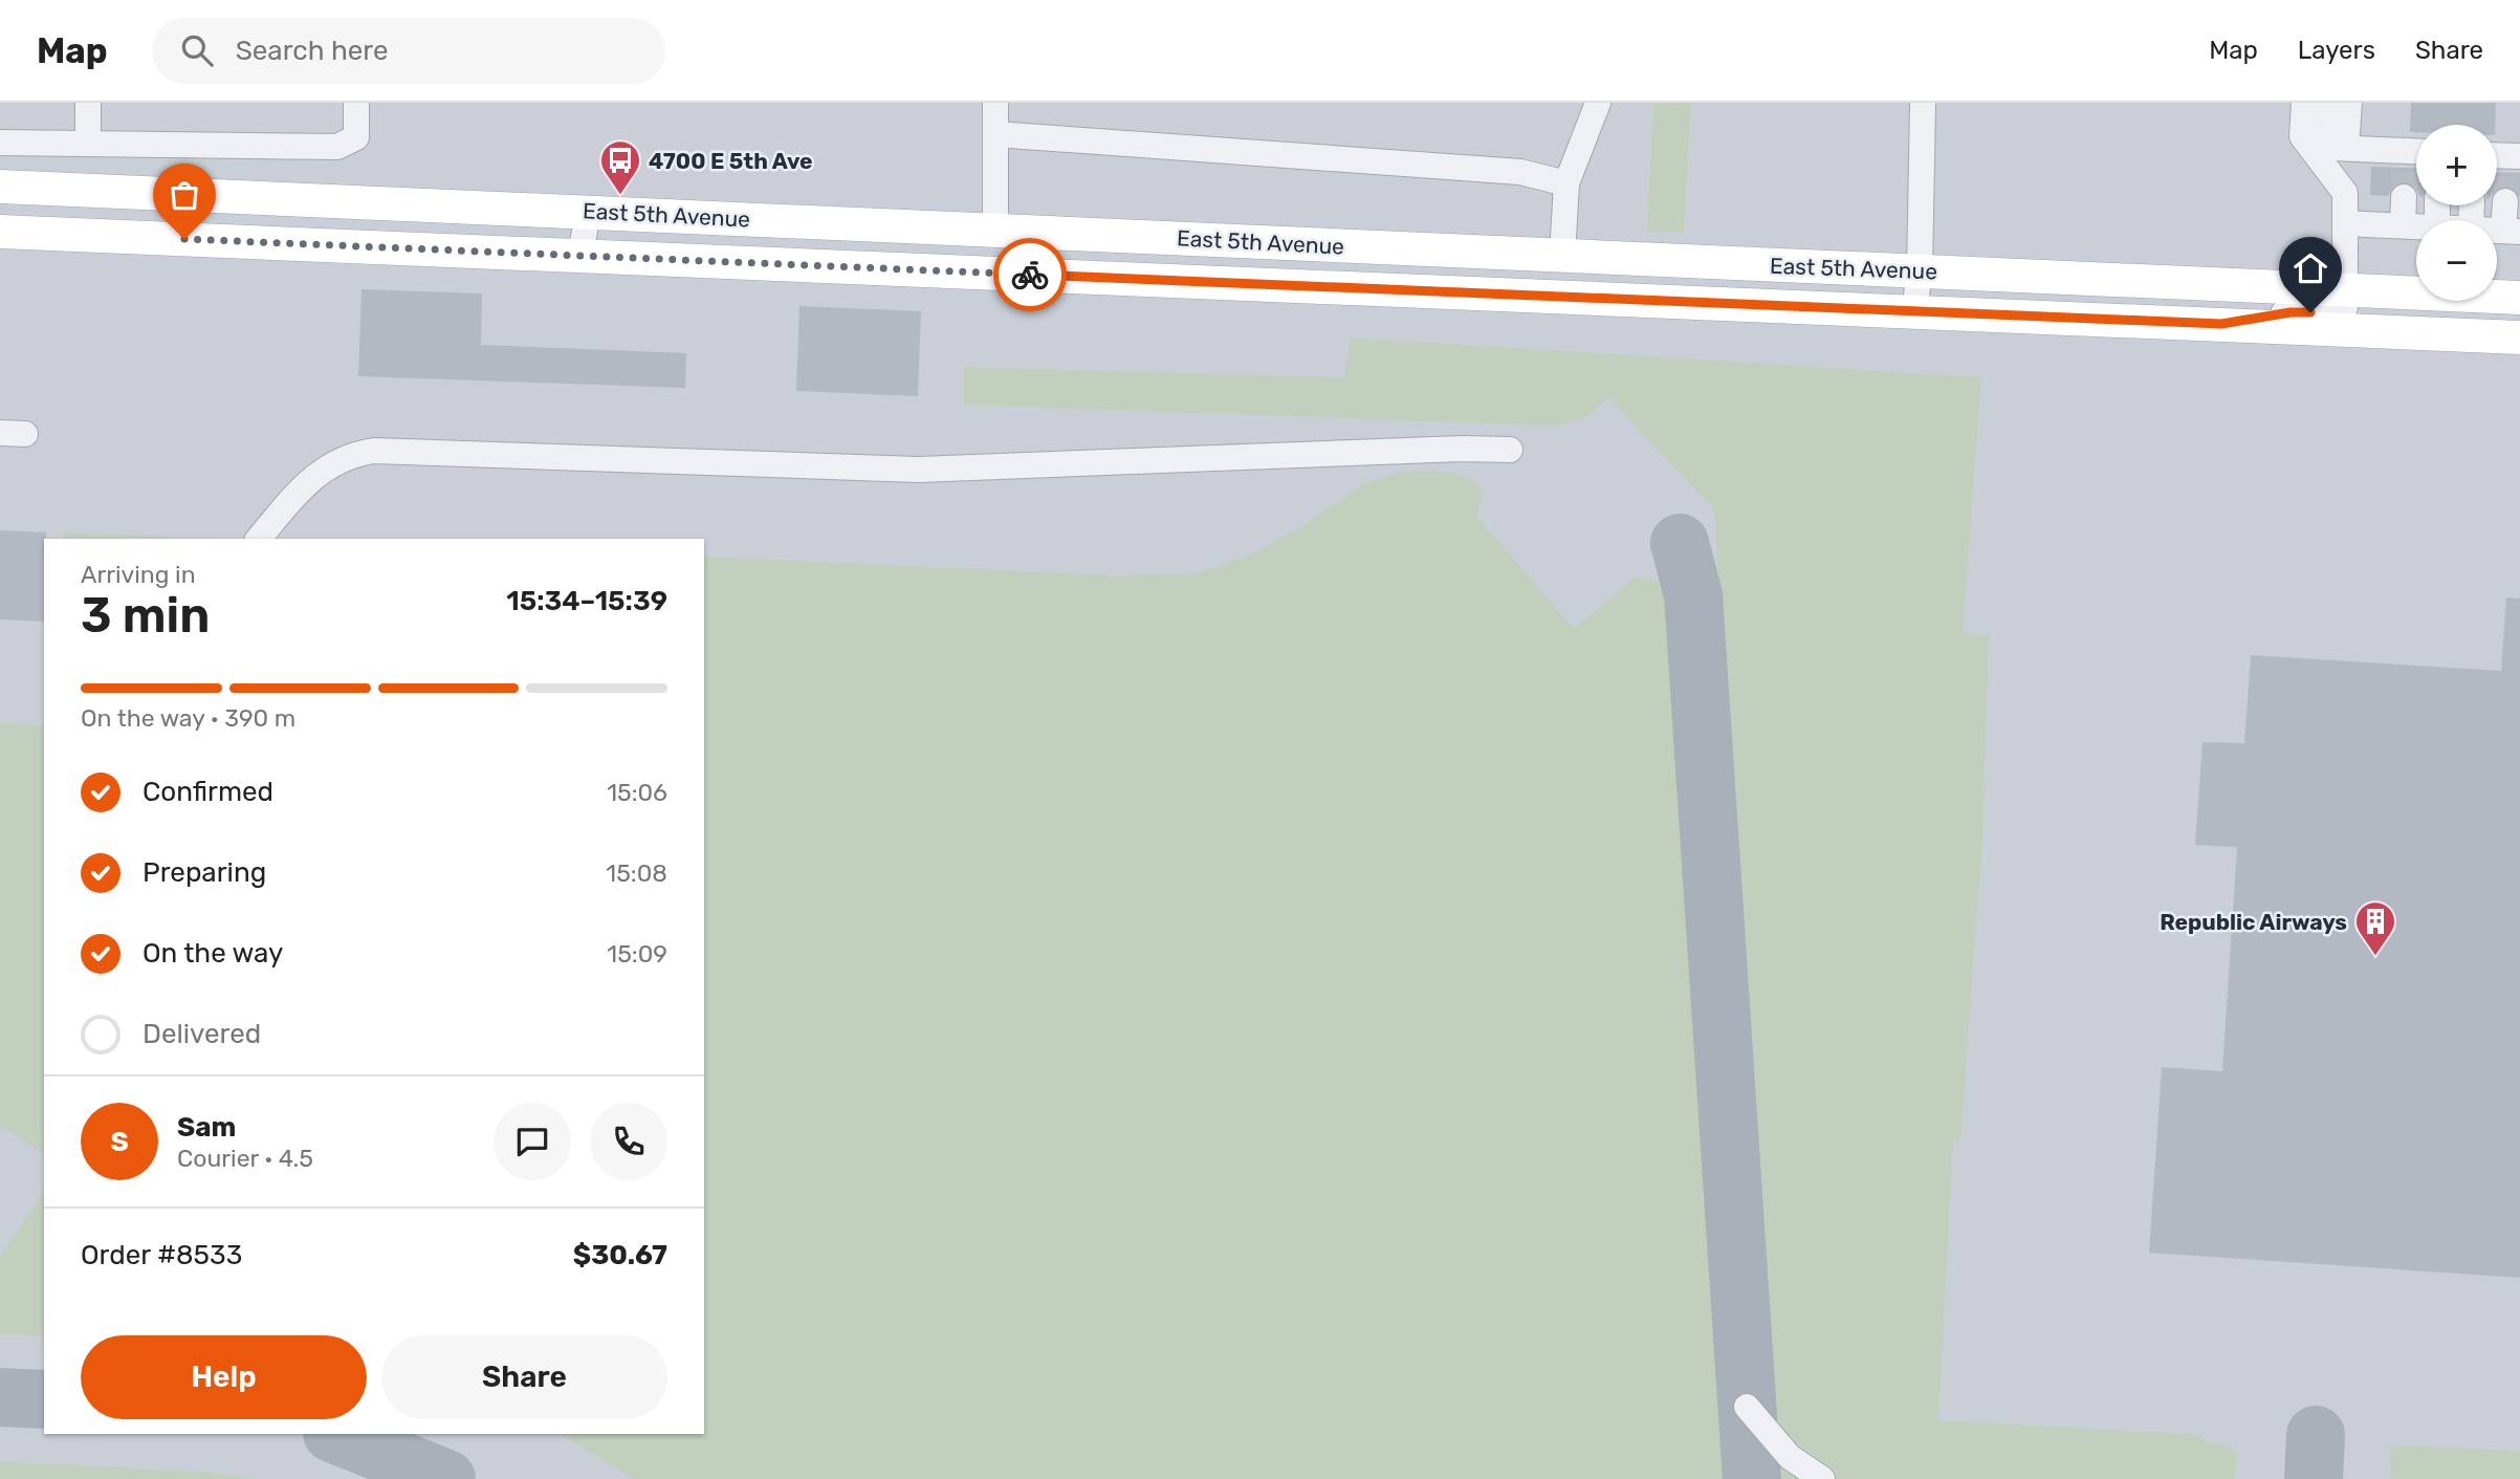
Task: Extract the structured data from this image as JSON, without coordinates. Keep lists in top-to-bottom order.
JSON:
{
  "streets": {
    "main road": ["East 5th Avenue"]
  },
  "places": {
    "bus stop": ["4700 E 5th Ave"],
    "building": ["Republic Airways"]
  },
  "page": {
    "header": "Map",
    "search": "Search here",
    "nav": ["Map", "Layers", "Share"],
    "map_buttons": ["+", "−"],
    "heading": ["3 min", "Arriving in", "15:34–15:39"],
    "panel": [
      "Sam",
      "Courier · 4.5",
      "Order #8533",
      "$30.67"
    ],
    "bar": "On the way · 390 m",
    "list": [
      ["Confirmed", "15:06"],
      ["Preparing", "15:08"],
      ["On the way", "15:09"],
      "Delivered"
    ],
    "round": "S",
    "buttons": ["Help", "Share"]
  }
}
